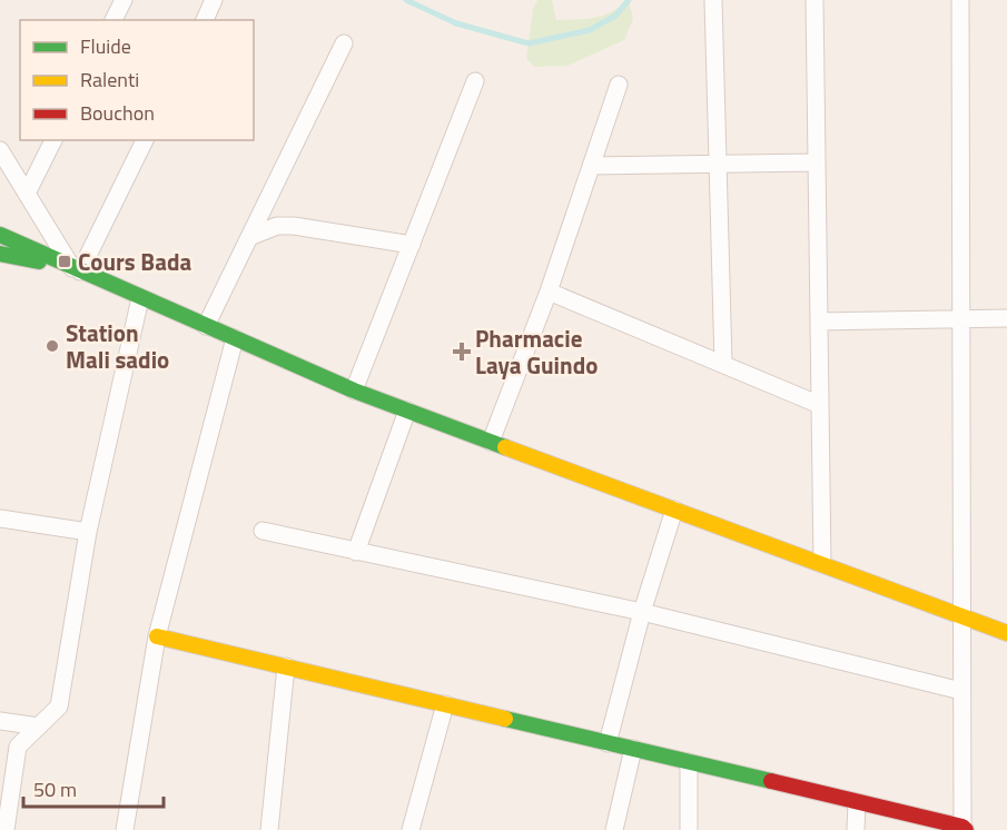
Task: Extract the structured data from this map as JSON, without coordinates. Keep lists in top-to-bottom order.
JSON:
{
  "places": {
    "transit": ["Cours Bada"],
    "other": ["Station Mali sadio"],
    "health": ["Pharmacie Laya Guindo"]
  },
  "legend": ["Fluide", "Ralenti", "Bouchon"],
  "scale_bar": "50 m"
}
